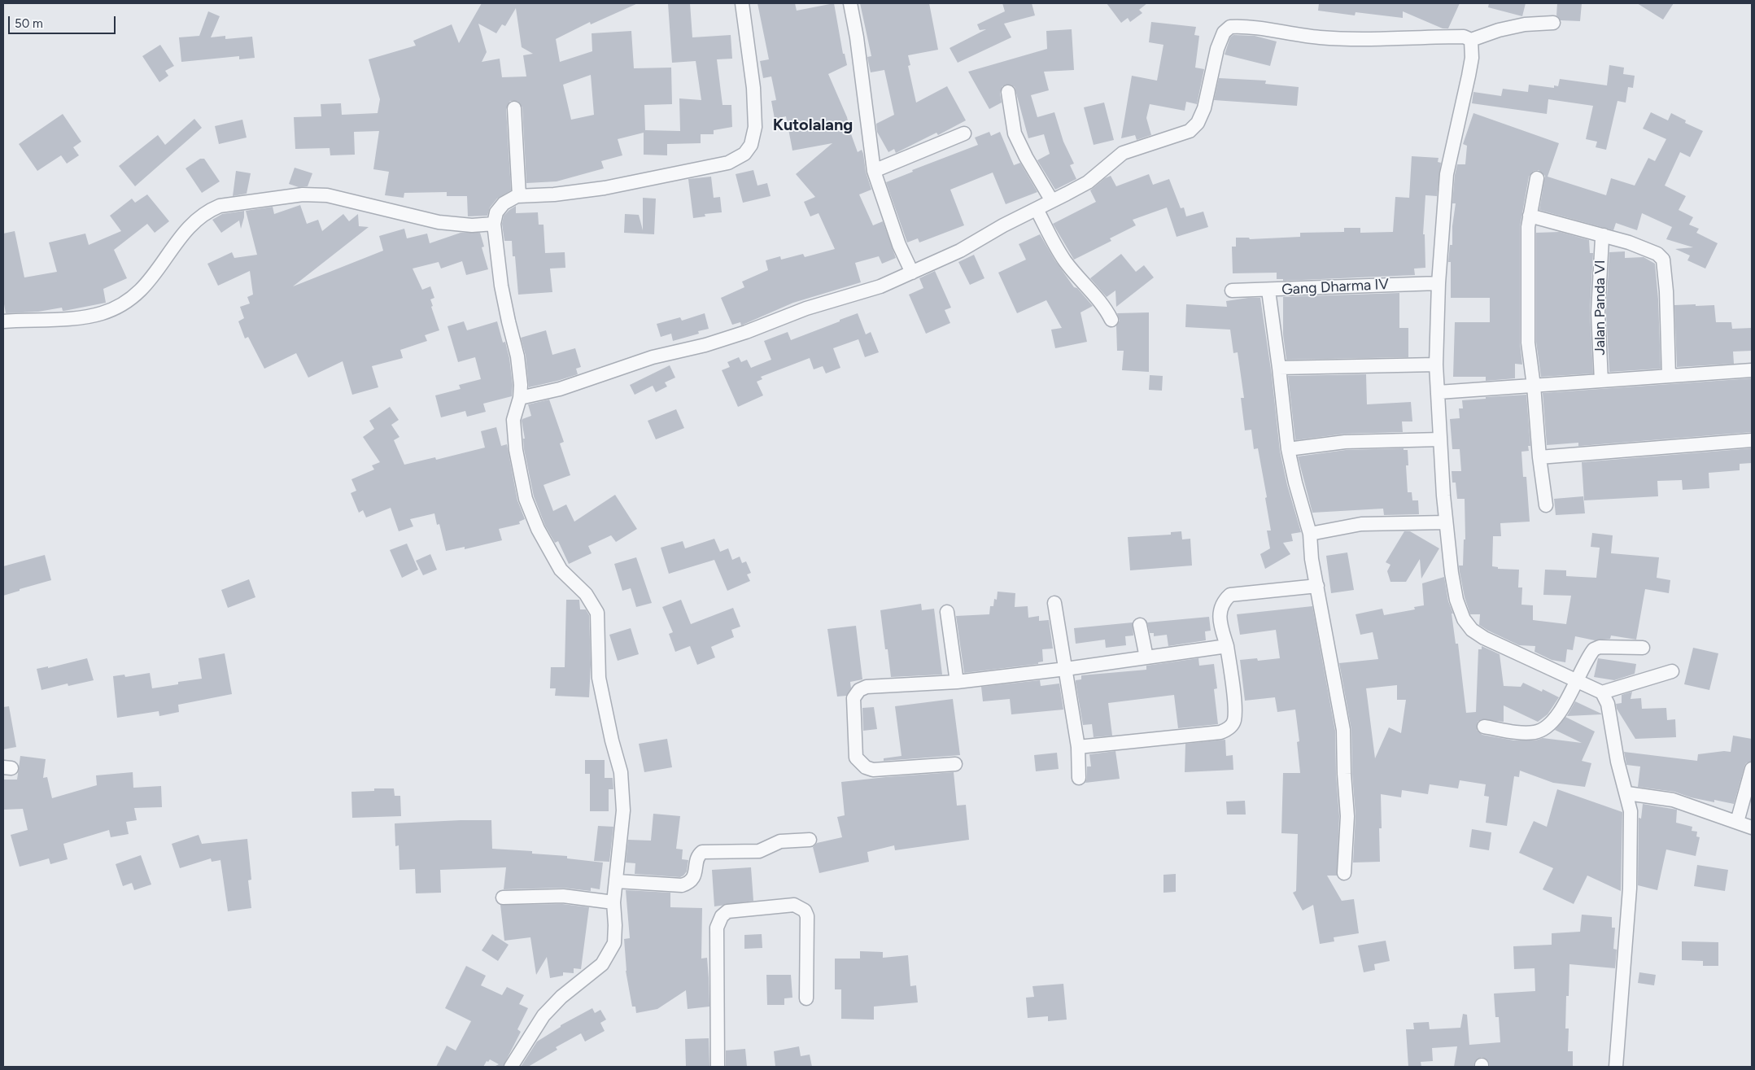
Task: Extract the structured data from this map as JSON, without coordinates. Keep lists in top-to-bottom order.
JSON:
{
  "streets": {
    "street": ["Gang Dharma IV", "Jalan Panda VI"]
  },
  "districts": ["Kutolalang"],
  "scale_bar": "50 m"
}
